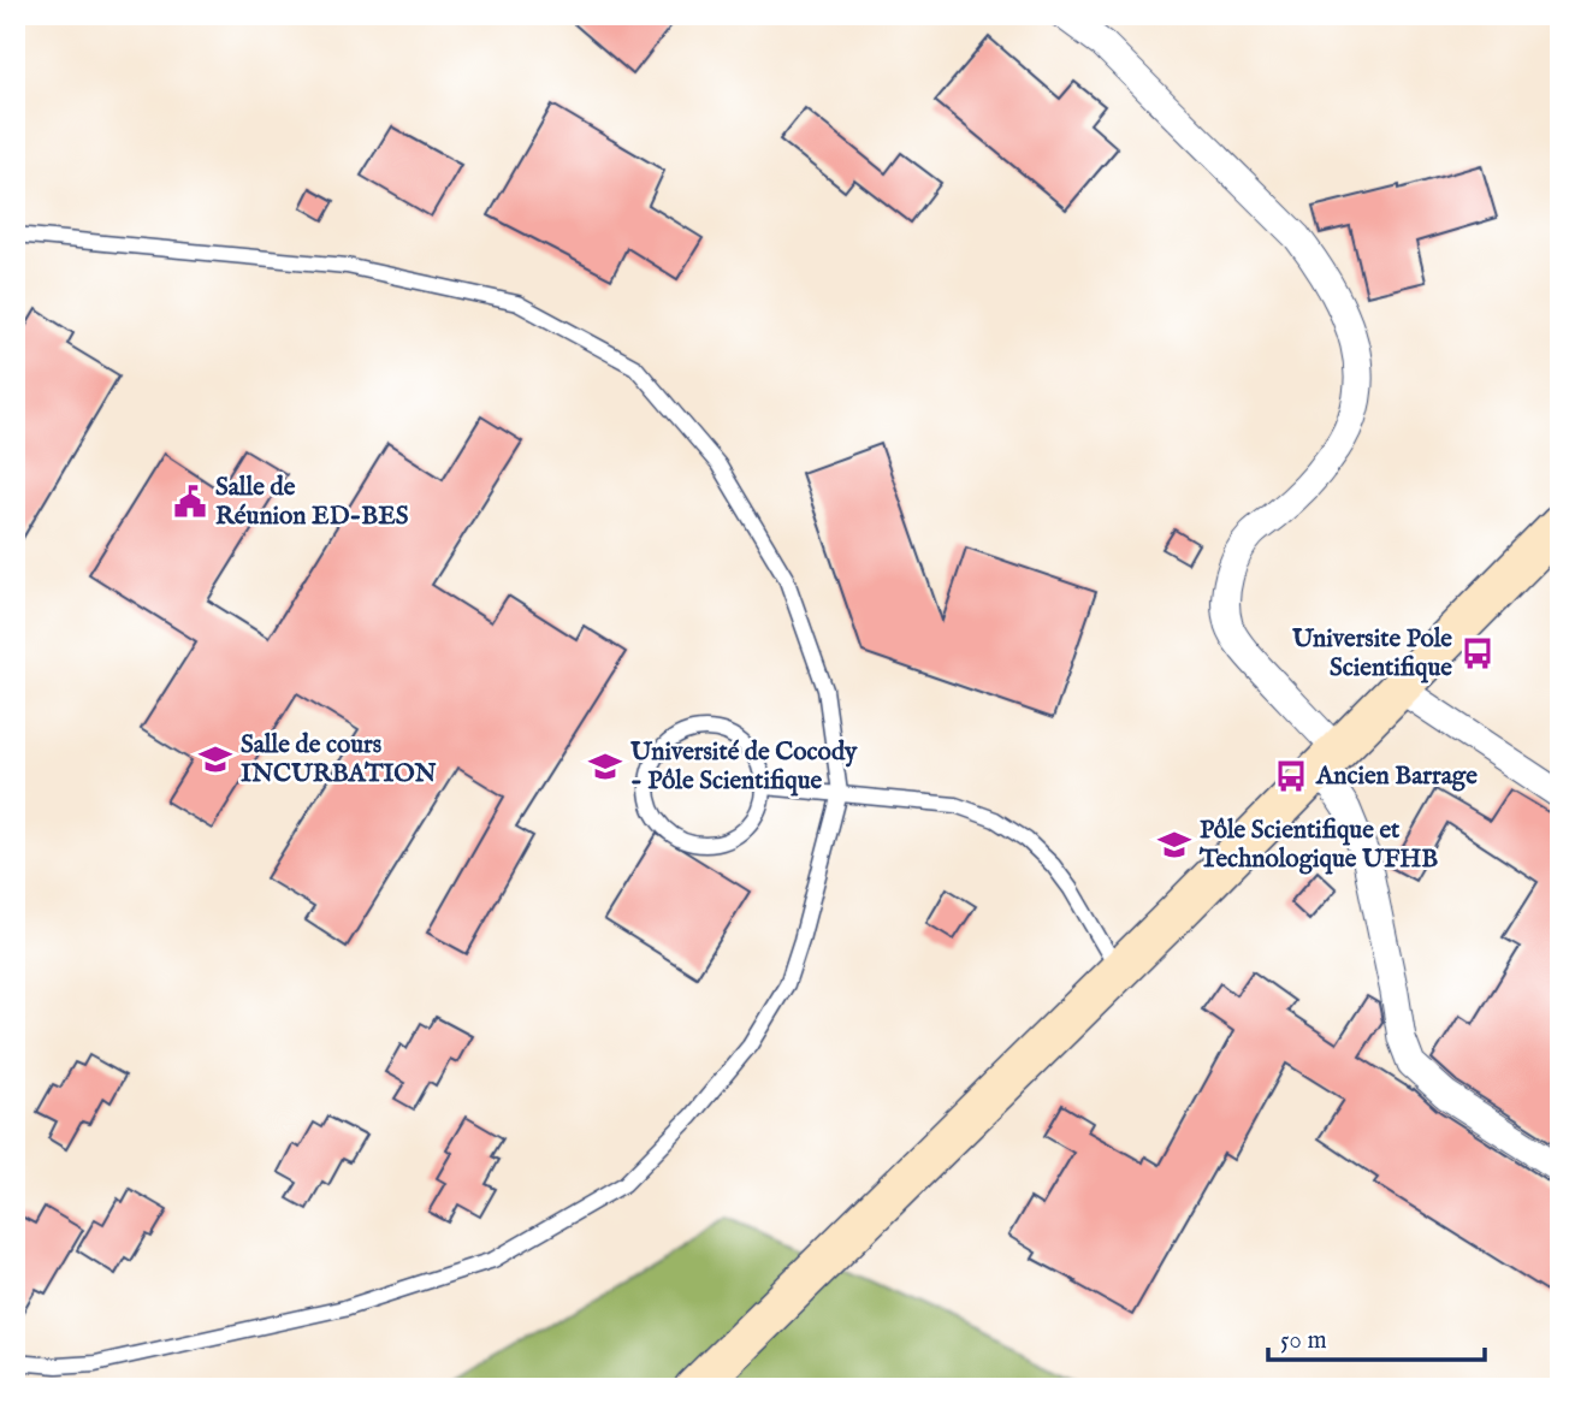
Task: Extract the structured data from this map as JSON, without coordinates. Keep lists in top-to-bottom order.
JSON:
{
  "places": {
    "public building": ["Salle de Réunion ED-BES"],
    "bus stop": ["Universite Pole Scientifique", "Ancien Barrage"],
    "school or university": ["Salle de cours INCURBATION", "Université de Cocody - Pôle Scientifique", "Pôle Scientifique et Technologique UFHB"]
  },
  "scale_bar": "50 m"
}
